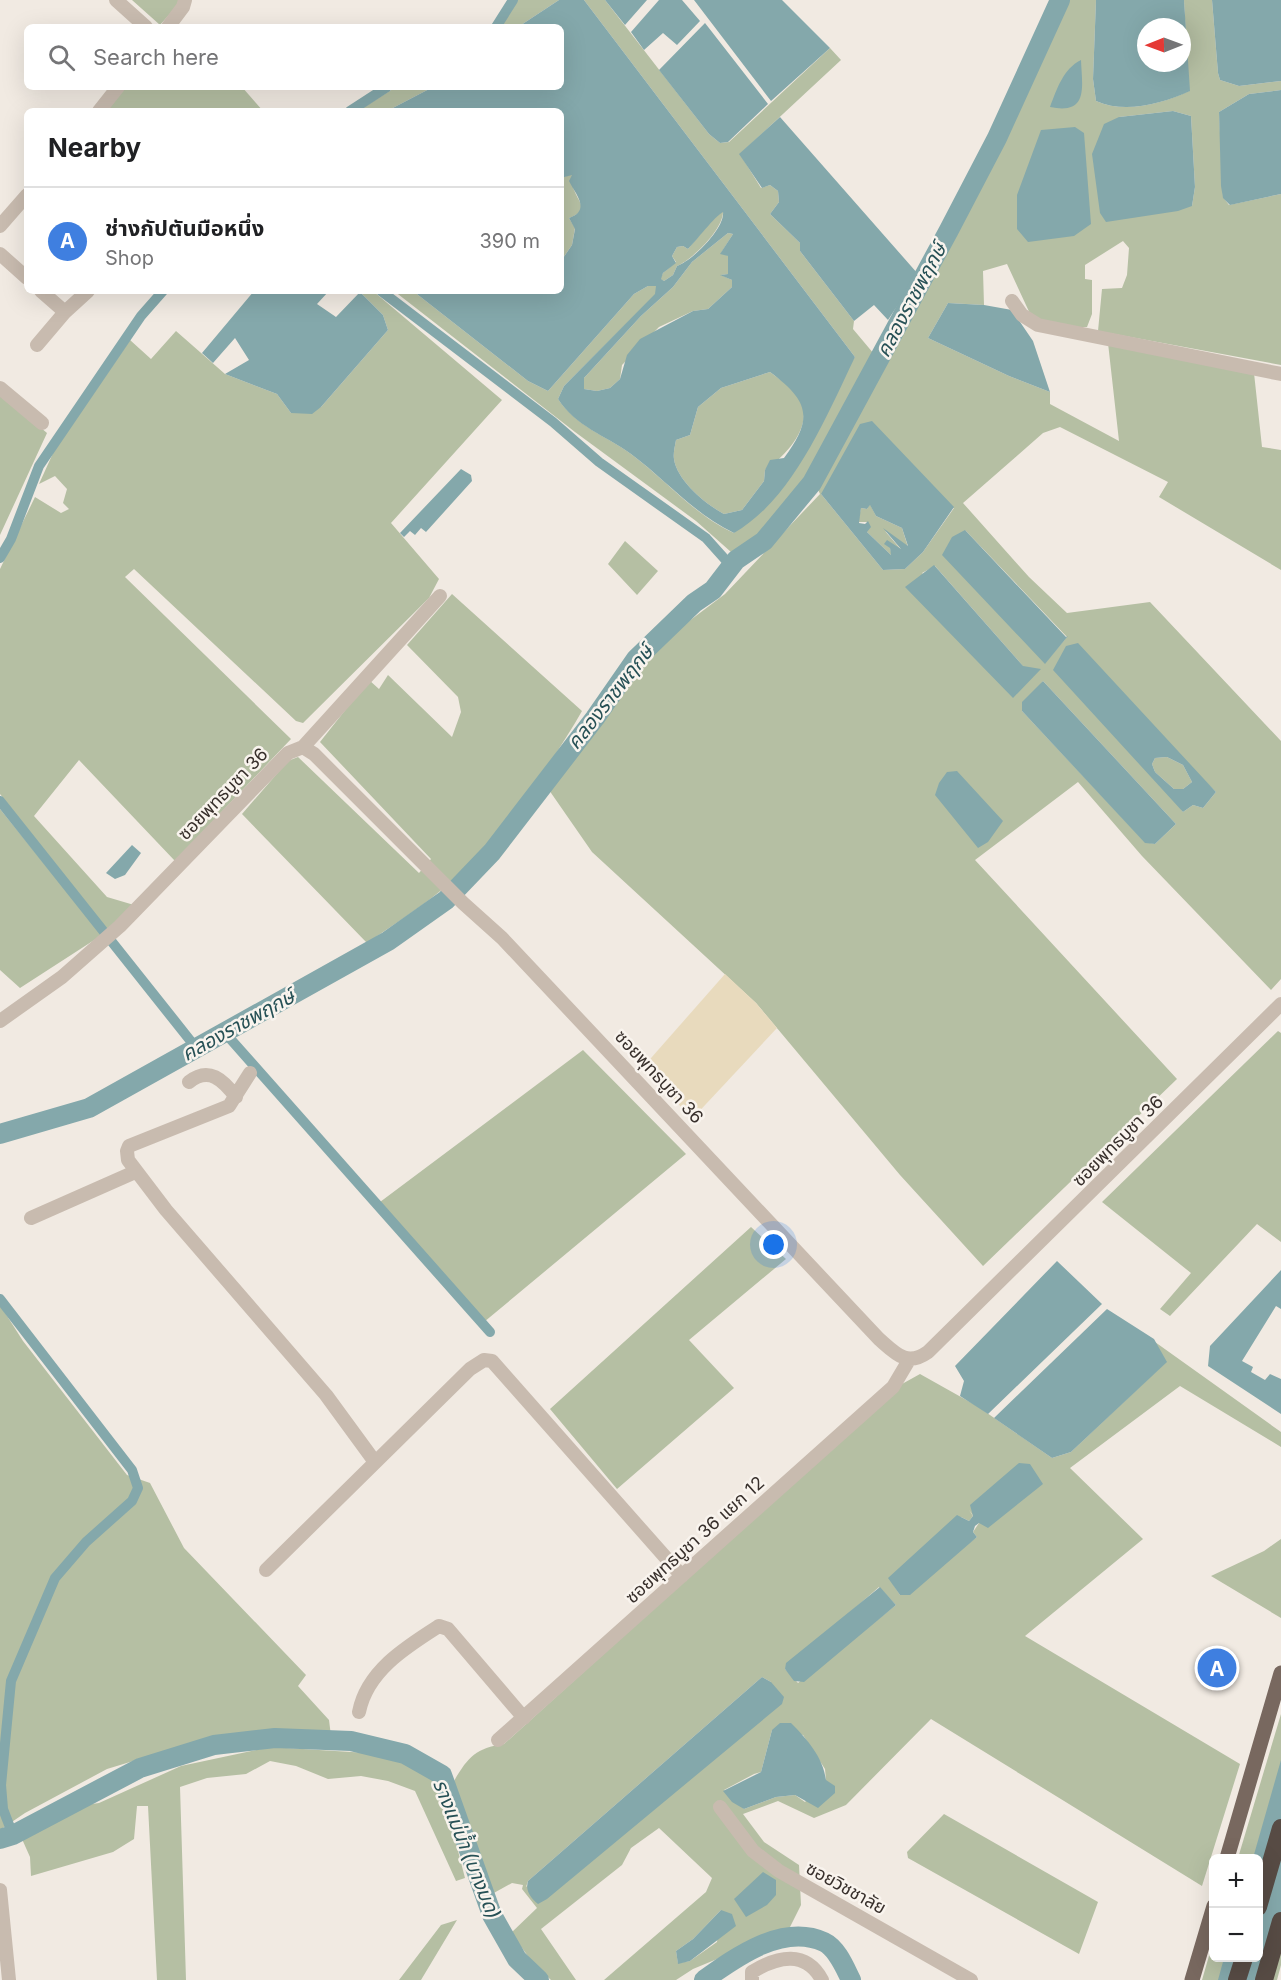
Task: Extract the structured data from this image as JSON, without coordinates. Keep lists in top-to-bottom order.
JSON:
{
  "streets": {
    "street": ["ซอยพุทธบูชา 36", "ซอยพุทธบูชา 36 แยก 12", "ซอยวิชชาลัย"]
  },
  "crossings": [
    ["ซอยพุทธบูชา 36", "ซอยพุทธบูชา 36 แยก 12"]
  ],
  "water": ["คลองราชพฤกษ์", "รางแม่น้ำ (บางมด)"],
  "north": "left",
  "page": {
    "search": "Search here",
    "heading": "Nearby",
    "list": [
      {
        "mark": "A",
        "name": "ช่างกัปตันมือหนึ่ง",
        "note": "Shop",
        "value": "390 m"
      }
    ],
    "pins": "A",
    "map_buttons": ["+", "−"]
  }
}
